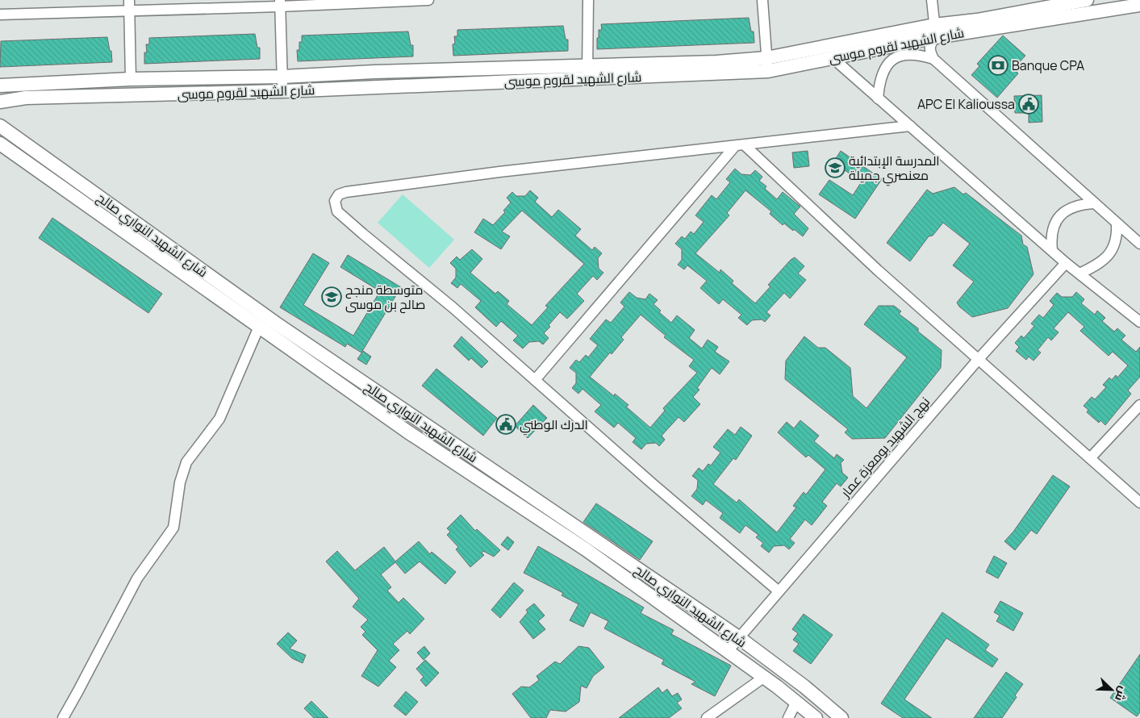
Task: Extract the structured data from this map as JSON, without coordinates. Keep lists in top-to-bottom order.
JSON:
{
  "streets": {
    "street": ["شارع الشهيد لقروم موسى", "شارع الشهيد النواري صالح", "نهج الشهيد بومعزة عمار"]
  },
  "crossings": [
    ["شارع الشهيد النواري صالح", "نهج الشهيد بومعزة عمار"]
  ],
  "places": {
    "bank": ["Banque CPA"],
    "public building": ["APC El Kalioussa", "الدرك الوطني"],
    "school or university": ["المدرسة الإبتدائية معنصري جميلة", "متوسطة منجح صالح بن موسى"]
  },
  "north": "bottom right"
}
